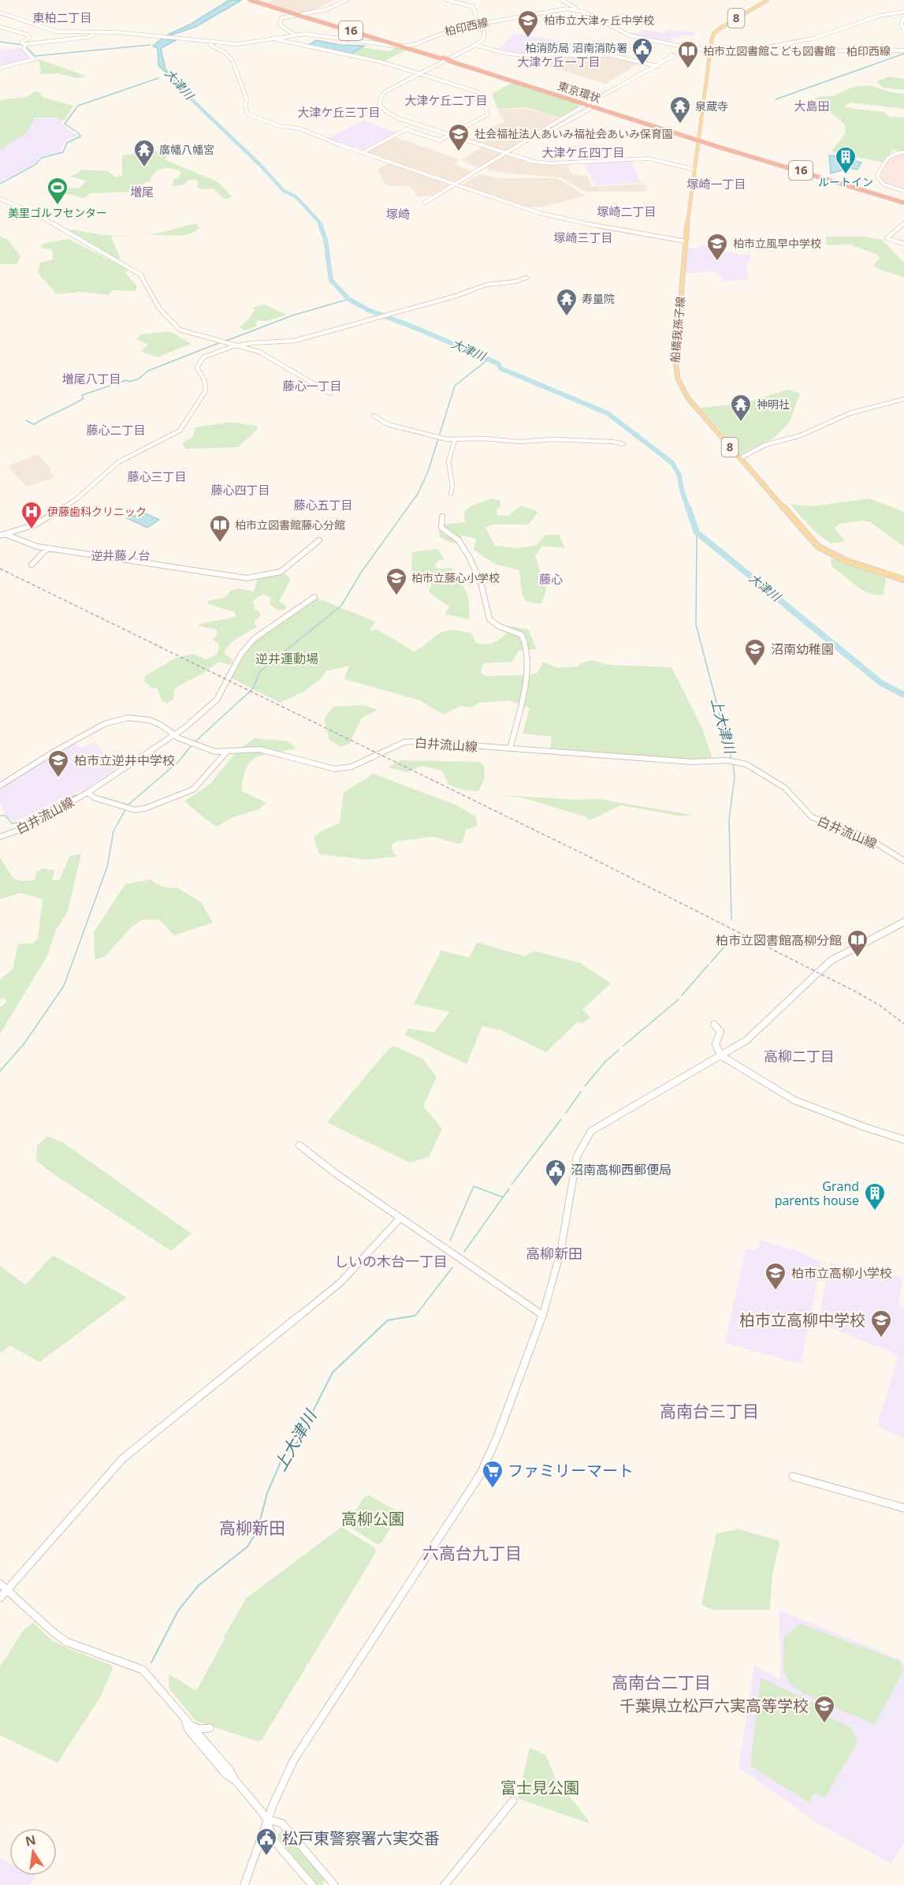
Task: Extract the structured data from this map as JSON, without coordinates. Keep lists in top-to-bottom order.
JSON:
{
  "streets": {
    "highway": ["16", "東京環状"],
    "main road": ["8", "船橋我孫子線"],
    "street": ["柏印西線", "白井流山線"]
  },
  "crossings": [
    ["柏印西線", "東京環状"],
    ["柏印西線", "船橋我孫子線"],
    ["東京環状", "船橋我孫子線"]
  ],
  "districts": [
    "東柏二丁目",
    "大津ケ丘一丁目",
    "大津ケ丘二丁目",
    "大島田",
    "大津ケ丘三丁目",
    "大津ケ丘四丁目",
    "塚崎一丁目",
    "増尾",
    "塚崎二丁目",
    "塚崎",
    "塚崎三丁目",
    "増尾八丁目",
    "藤心一丁目",
    "藤心二丁目",
    "藤心三丁目",
    "藤心四丁目",
    "藤心五丁目",
    "逆井藤ノ台",
    "藤心",
    "高柳二丁目",
    "高柳新田",
    "しいの木台一丁目",
    "高南台三丁目",
    "高柳新田",
    "六高台九丁目",
    "高南台二丁目"
  ],
  "water": ["大津川", "上大津川"],
  "parks": ["逆井運動場", "高柳公園", "富士見公園"],
  "places": {
    "school or university": [
      "柏市立大津ヶ丘中学校",
      "社会福祉法人あいみ福祉会あいみ保育園",
      "柏市立風早中学校",
      "柏市立藤心小学校",
      "沼南幼稚園",
      "柏市立逆井中学校",
      "柏市立高柳小学校",
      "柏市立高柳中学校",
      "千葉県立松戸六実高等学校"
    ],
    "public building": ["柏消防局 沼南消防署", "沼南高柳西郵便局", "松戸東警察署六実交番"],
    "library": ["柏市立図書館こども図書館", "柏市立図書館藤心分館", "柏市立図書館高柳分館"],
    "temple": [
      "泉蔵寺",
      "廣幡八幡宮",
      "寿量院",
      "神明社"
    ],
    "building": ["ルートイン", "Grand parents house"],
    "sports": ["美里ゴルフセンター"],
    "hospital": ["伊藤歯科クリニック"],
    "supermarket": ["ファミリーマート"]
  },
  "north": "top"
}
